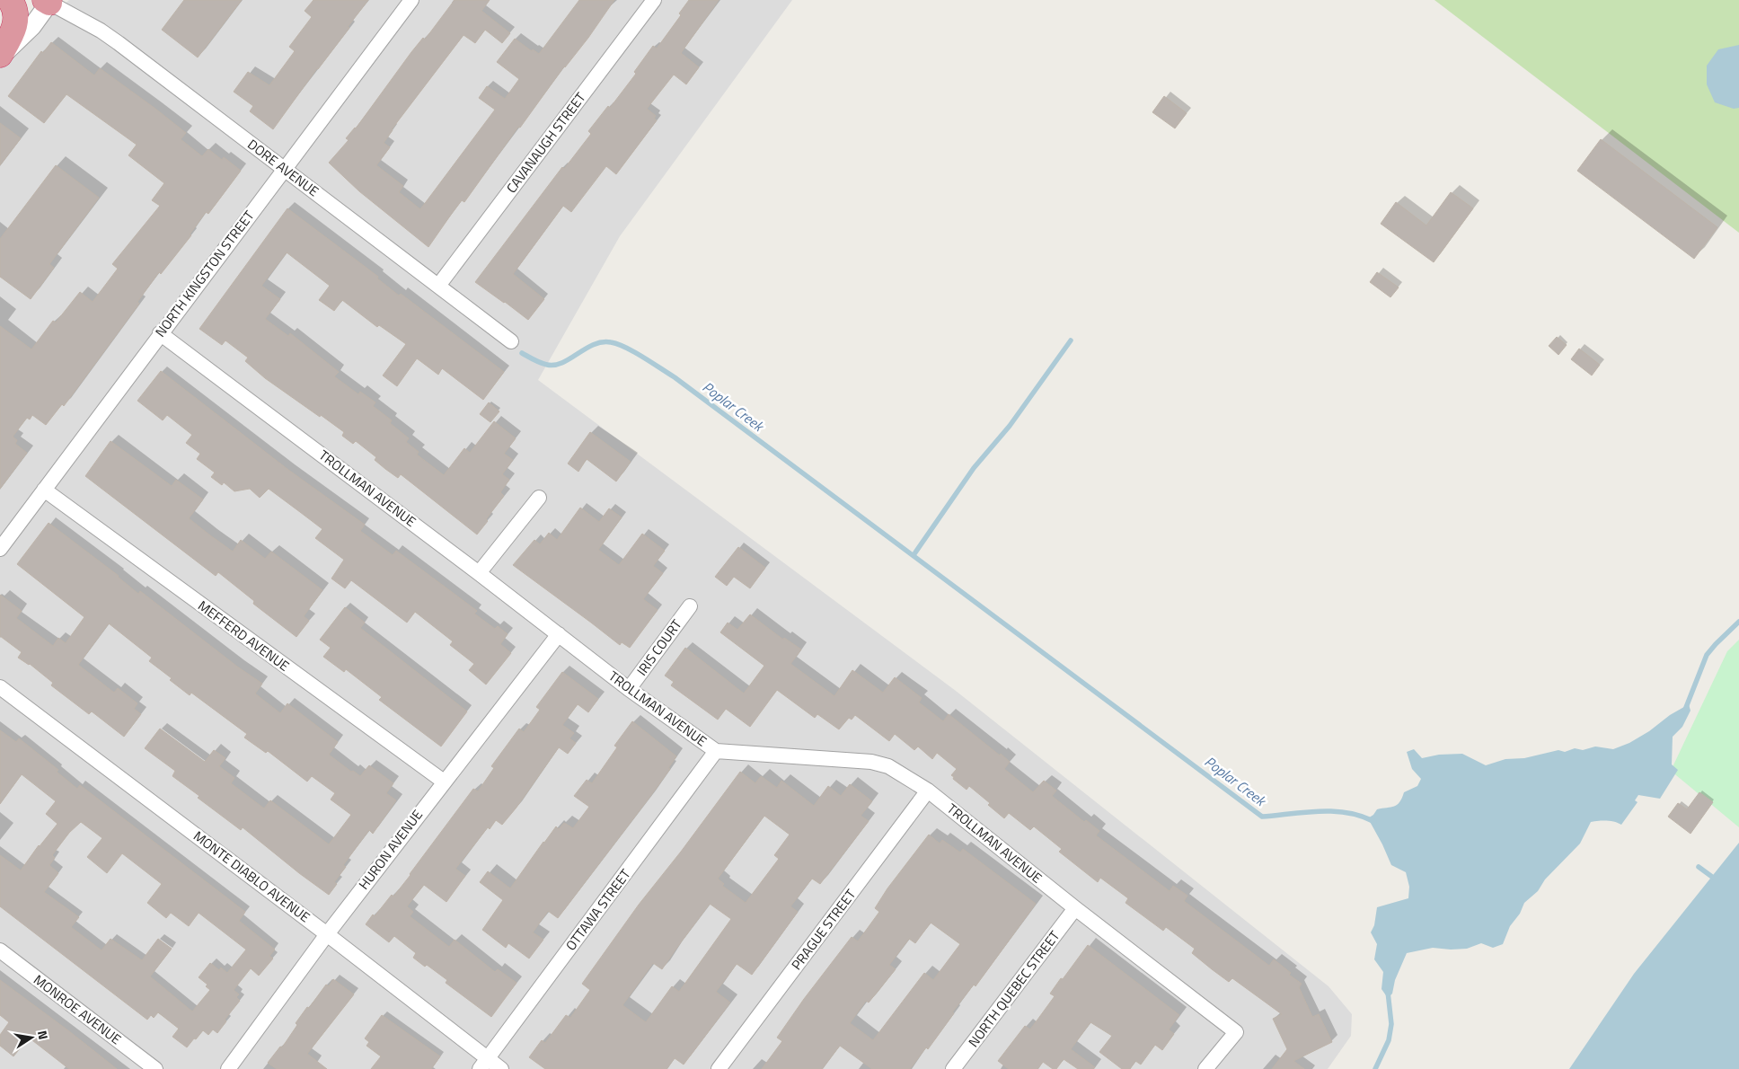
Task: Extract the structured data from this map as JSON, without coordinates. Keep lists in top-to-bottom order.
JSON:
{
  "streets": {
    "street": [
      "CAVANAUGH STREET",
      "DORE AVENUE",
      "NORTH KINGSTON STREET",
      "TROLLMAN AVENUE",
      "MEFFERD AVENUE",
      "IRIS COURT",
      "HURON AVENUE",
      "MONTE DIABLO AVENUE",
      "OTTAWA STREET",
      "PRAGUE STREET",
      "NORTH QUEBEC STREET",
      "MONROE AVENUE"
    ]
  },
  "crossings": [
    ["CAVANAUGH STREET", "DORE AVENUE"],
    ["DORE AVENUE", "NORTH KINGSTON STREET"],
    ["NORTH KINGSTON STREET", "TROLLMAN AVENUE"],
    ["NORTH KINGSTON STREET", "MEFFERD AVENUE"],
    ["TROLLMAN AVENUE", "IRIS COURT"],
    ["TROLLMAN AVENUE", "HURON AVENUE"],
    ["TROLLMAN AVENUE", "OTTAWA STREET"],
    ["TROLLMAN AVENUE", "PRAGUE STREET"],
    ["TROLLMAN AVENUE", "NORTH QUEBEC STREET"],
    ["MEFFERD AVENUE", "HURON AVENUE"],
    ["HURON AVENUE", "MONTE DIABLO AVENUE"],
    ["MONTE DIABLO AVENUE", "OTTAWA STREET"]
  ],
  "water": ["Poplar Creek"],
  "north": "right"
}
